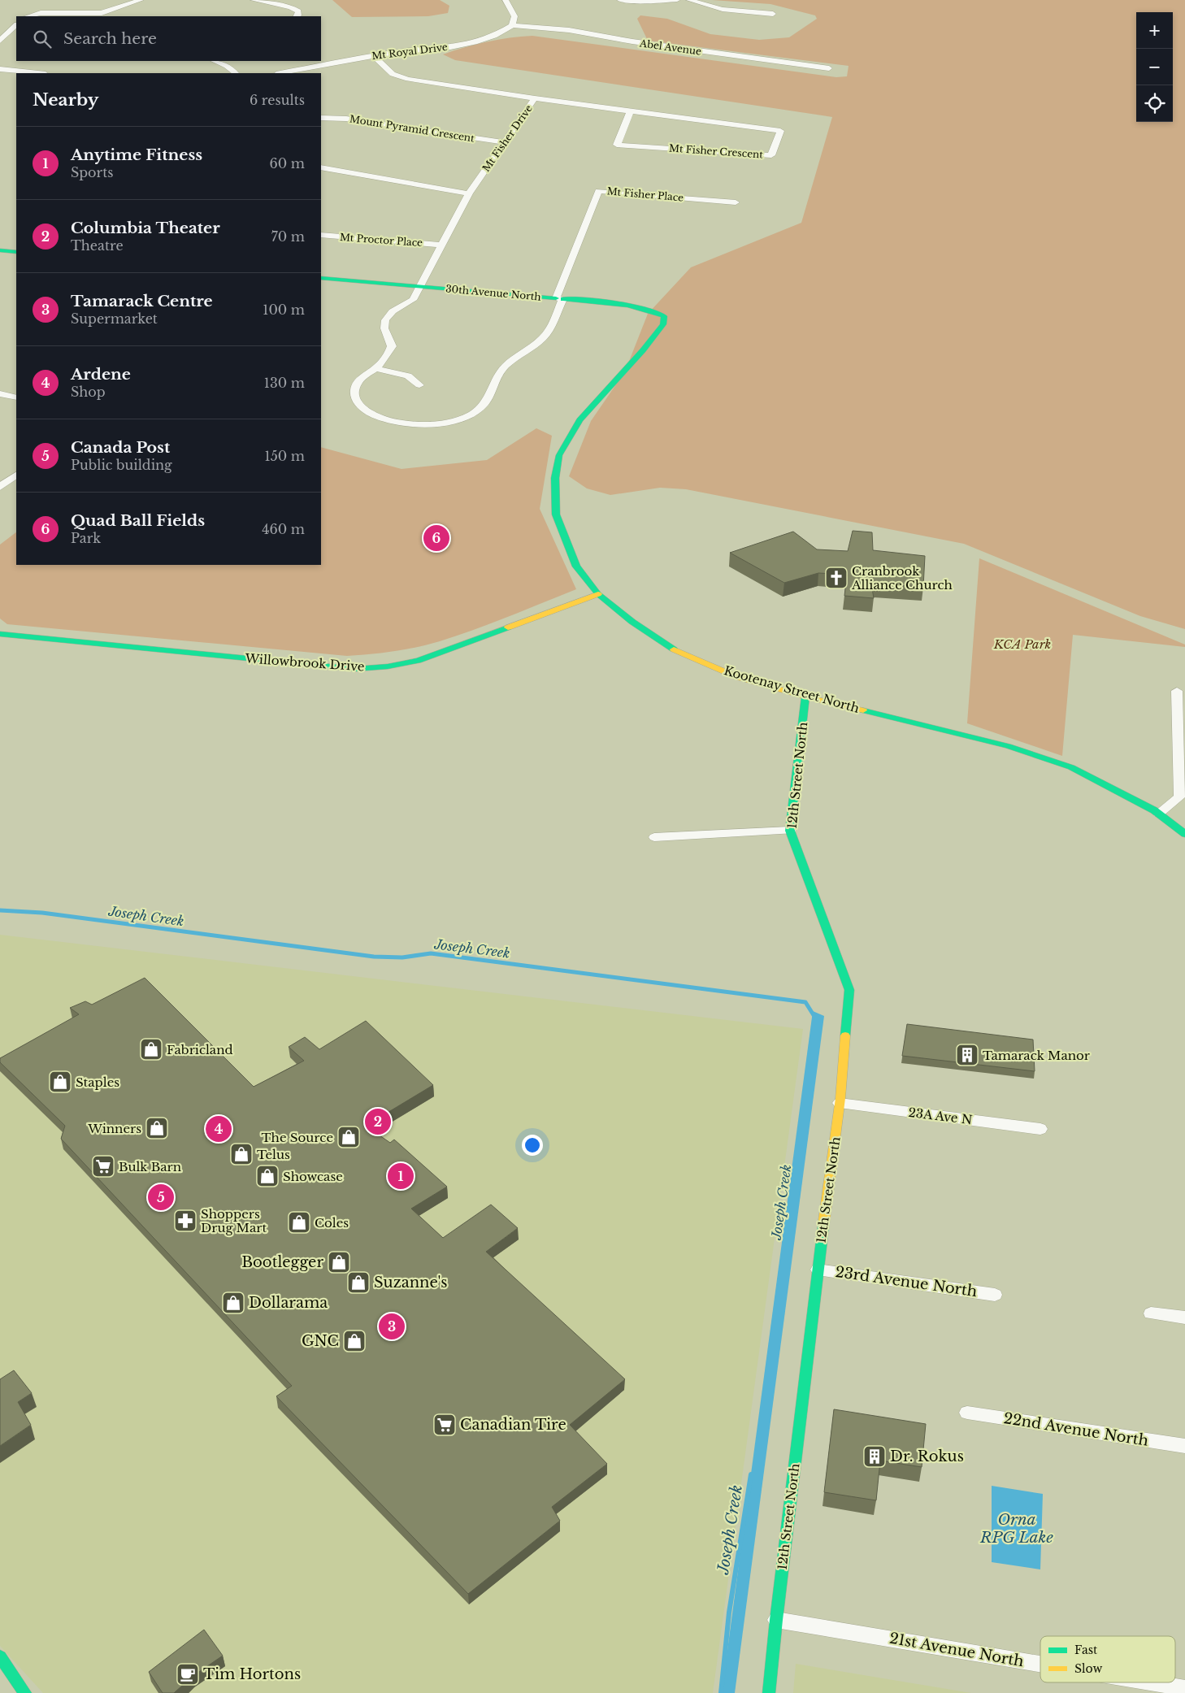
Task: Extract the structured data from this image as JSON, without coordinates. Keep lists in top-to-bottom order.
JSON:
{
  "streets": {
    "main road": [
      "30th Avenue North",
      "Willowbrook Drive",
      "Kootenay Street North",
      "12th Street North"
    ],
    "street": [
      "Abel Avenue",
      "Mt Royal Drive",
      "Mount Pyramid Crescent",
      "Mt Fisher Drive",
      "Mt Fisher Crescent",
      "Mt Fisher Place",
      "Mt Proctor Place",
      "23A Ave N",
      "23rd Avenue North",
      "22nd Avenue North",
      "21st Avenue North"
    ]
  },
  "crossings": [
    ["Abel Avenue", "Mt Royal Drive"],
    ["Mt Royal Drive", "Mt Fisher Drive"],
    ["Mount Pyramid Crescent", "Mt Fisher Drive"],
    ["Mt Fisher Drive", "Mt Fisher Crescent"],
    ["Mt Fisher Drive", "Mt Proctor Place"],
    ["Mt Fisher Drive", "30th Avenue North"],
    ["Mt Fisher Place", "30th Avenue North"],
    ["30th Avenue North", "Kootenay Street North"],
    ["Willowbrook Drive", "Kootenay Street North"],
    ["Kootenay Street North", "12th Street North"],
    ["12th Street North", "23A Ave N"],
    ["12th Street North", "23rd Avenue North"],
    ["12th Street North", "21st Avenue North"]
  ],
  "water": ["Joseph Creek", "Orna RPG Lake"],
  "parks": ["KCA Park"],
  "places": {
    "church": ["Cranbrook Alliance Church"],
    "shop": [
      "Fabricland",
      "Staples",
      "Winners",
      "The Source",
      "Telus",
      "Showcase",
      "Coles",
      "Bootlegger",
      "Suzanne's",
      "Dollarama",
      "GNC"
    ],
    "building": ["Tamarack Manor", "Dr. Rokus"],
    "supermarket": ["Bulk Barn", "Canadian Tire"],
    "pharmacy": ["Shoppers Drug Mart"],
    "cafe": ["Tim Hortons"]
  },
  "legend": ["Fast", "Slow"],
  "page": {
    "map_buttons": ["+", "−"],
    "search": "Search here",
    "heading": ["Nearby", "6 results"],
    "list": [
      {
        "mark": "1",
        "name": "Anytime Fitness",
        "note": "Sports",
        "value": "60 m"
      },
      {
        "mark": "2",
        "name": "Columbia Theater",
        "note": "Theatre",
        "value": "70 m"
      },
      {
        "mark": "3",
        "name": "Tamarack Centre",
        "note": "Supermarket",
        "value": "100 m"
      },
      {
        "mark": "4",
        "name": "Ardene",
        "note": "Shop",
        "value": "130 m"
      },
      {
        "mark": "5",
        "name": "Canada Post",
        "note": "Public building",
        "value": "150 m"
      },
      {
        "mark": "6",
        "name": "Quad Ball Fields",
        "note": "Park",
        "value": "460 m"
      }
    ],
    "pins": [
      "6",
      "2",
      "4",
      "1",
      "5",
      "3"
    ]
  }
}
